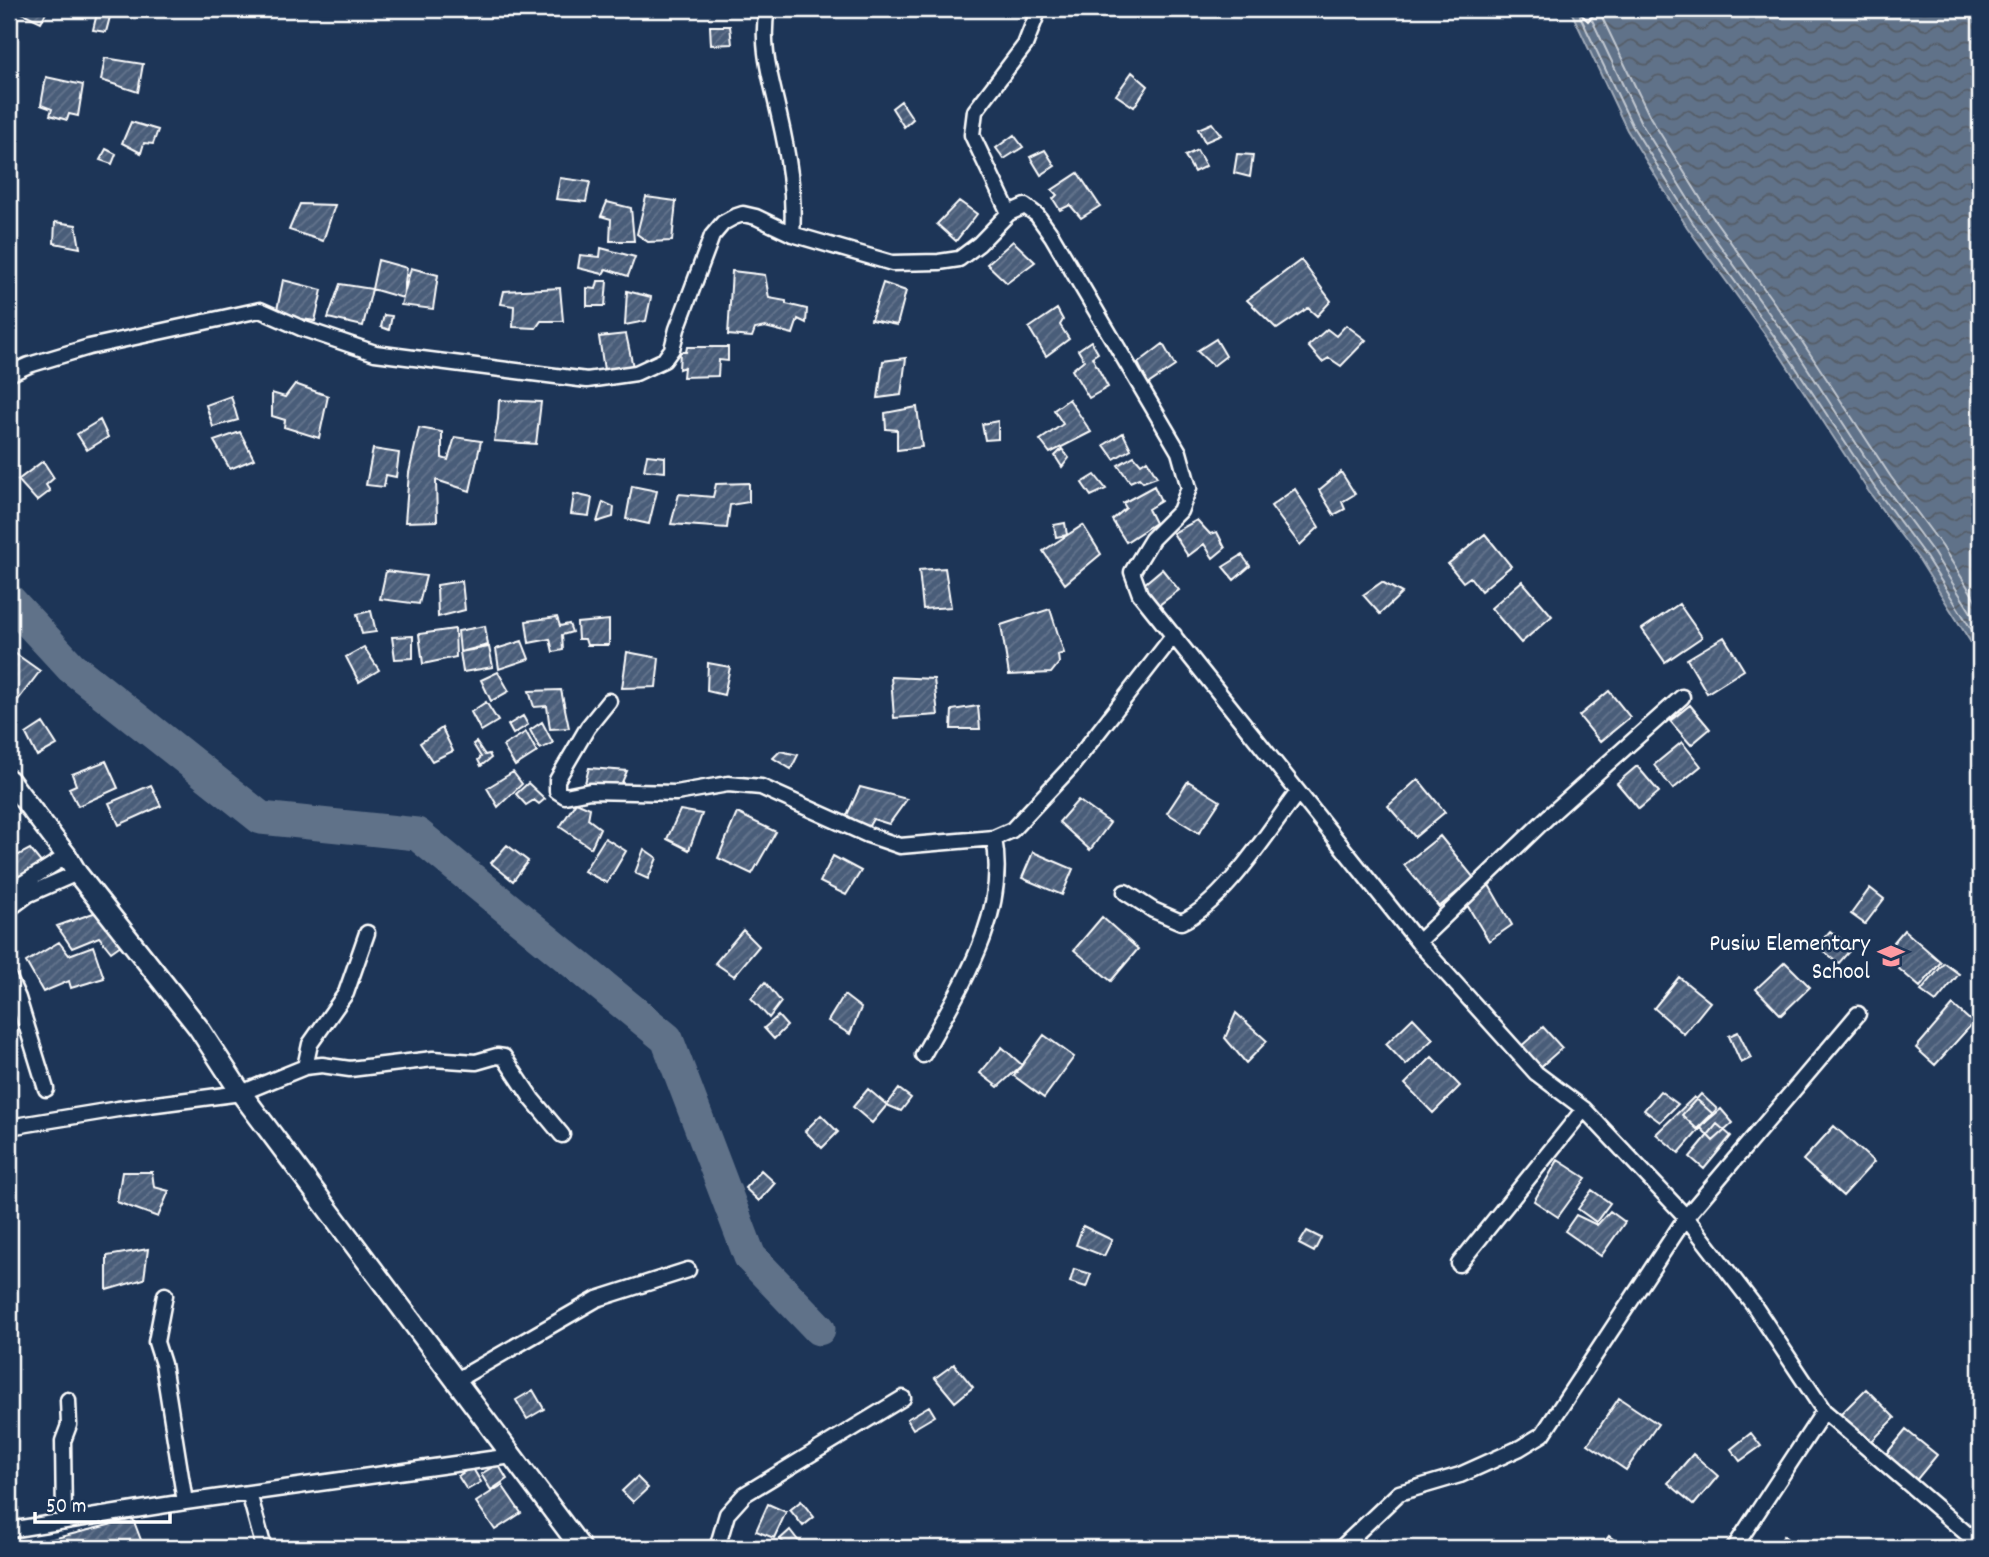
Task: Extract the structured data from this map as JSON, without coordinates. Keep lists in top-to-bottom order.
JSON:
{
  "places": {
    "school or university": ["Pusiw Elementary School"]
  },
  "scale_bar": "50 m"
}
